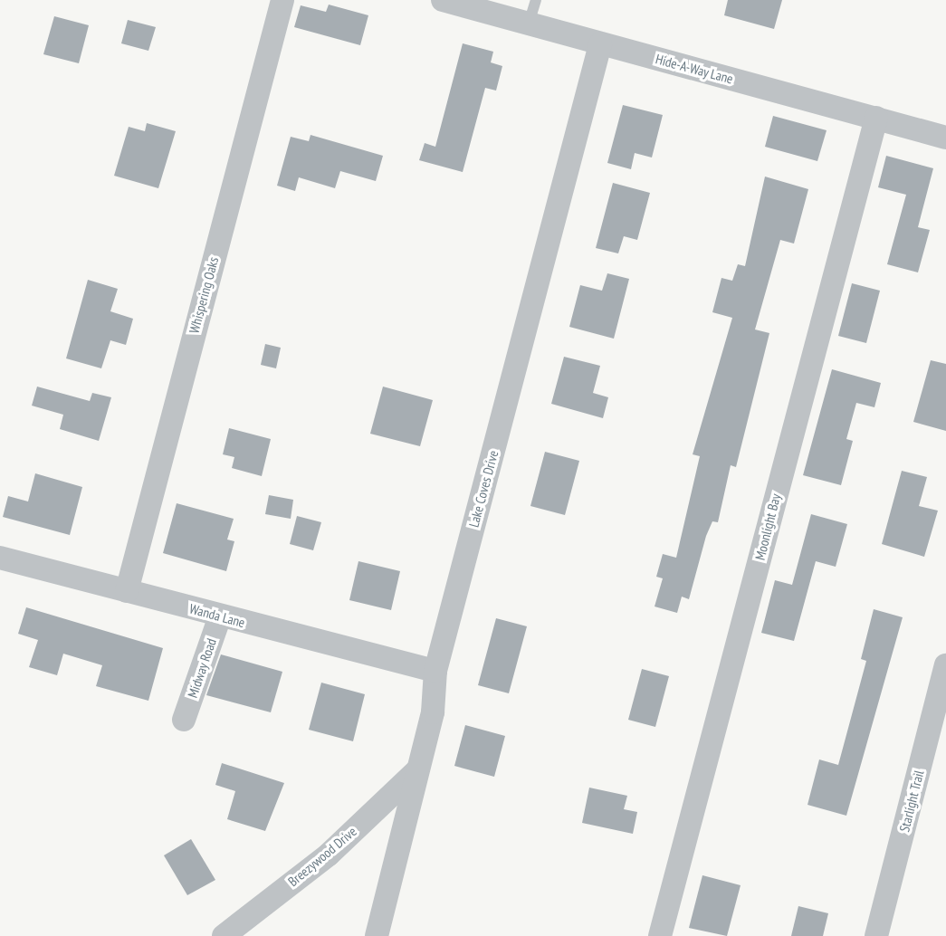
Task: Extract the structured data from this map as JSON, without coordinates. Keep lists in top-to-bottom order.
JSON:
{
  "streets": {
    "street": [
      "Hide-A-Way Lane",
      "Whispering Oaks",
      "Lake Coves Drive",
      "Moonlight Bay",
      "Wanda Lane",
      "Midway Road",
      "Starlight Trail",
      "Breezywood Drive"
    ]
  },
  "crossings": [
    ["Hide-A-Way Lane", "Lake Coves Drive"],
    ["Hide-A-Way Lane", "Moonlight Bay"],
    ["Whispering Oaks", "Wanda Lane"],
    ["Lake Coves Drive", "Wanda Lane"],
    ["Lake Coves Drive", "Breezywood Drive"],
    ["Wanda Lane", "Midway Road"]
  ]
}
